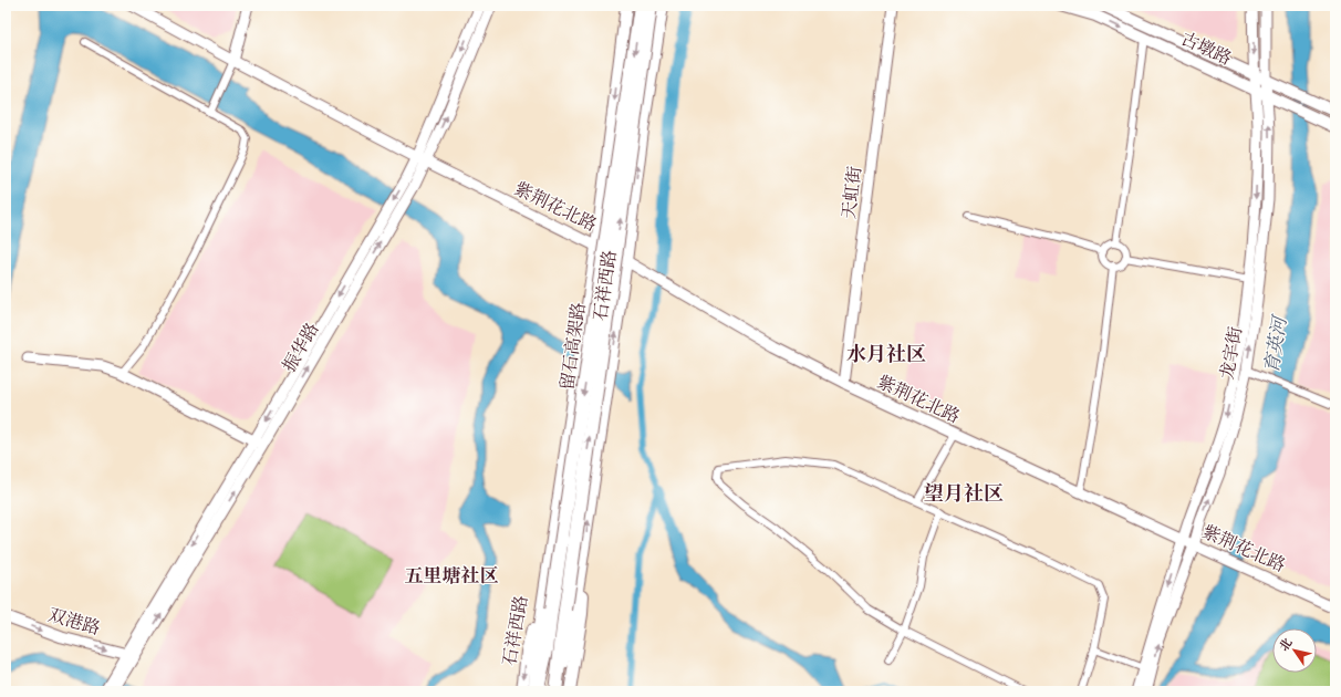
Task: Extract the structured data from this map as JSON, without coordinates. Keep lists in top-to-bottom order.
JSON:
{
  "streets": {
    "highway": ["留石高架路"],
    "main road": [
      "古墩路",
      "天虹街",
      "紫荆花北路",
      "石祥西路",
      "振华路",
      "龙宇街",
      "双港路"
    ]
  },
  "crossings": [
    ["古墩路", "龙宇街"],
    ["天虹街", "紫荆花北路"],
    ["紫荆花北路", "石祥西路"],
    ["紫荆花北路", "振华路"],
    ["紫荆花北路", "龙宇街"],
    ["石祥西路", "留石高架路"],
    ["振华路", "双港路"]
  ],
  "one_way": ["双港路"],
  "districts": ["水月社区", "望月社区", "五里塘社区"],
  "water": ["育英河"],
  "north": "top left"
}
